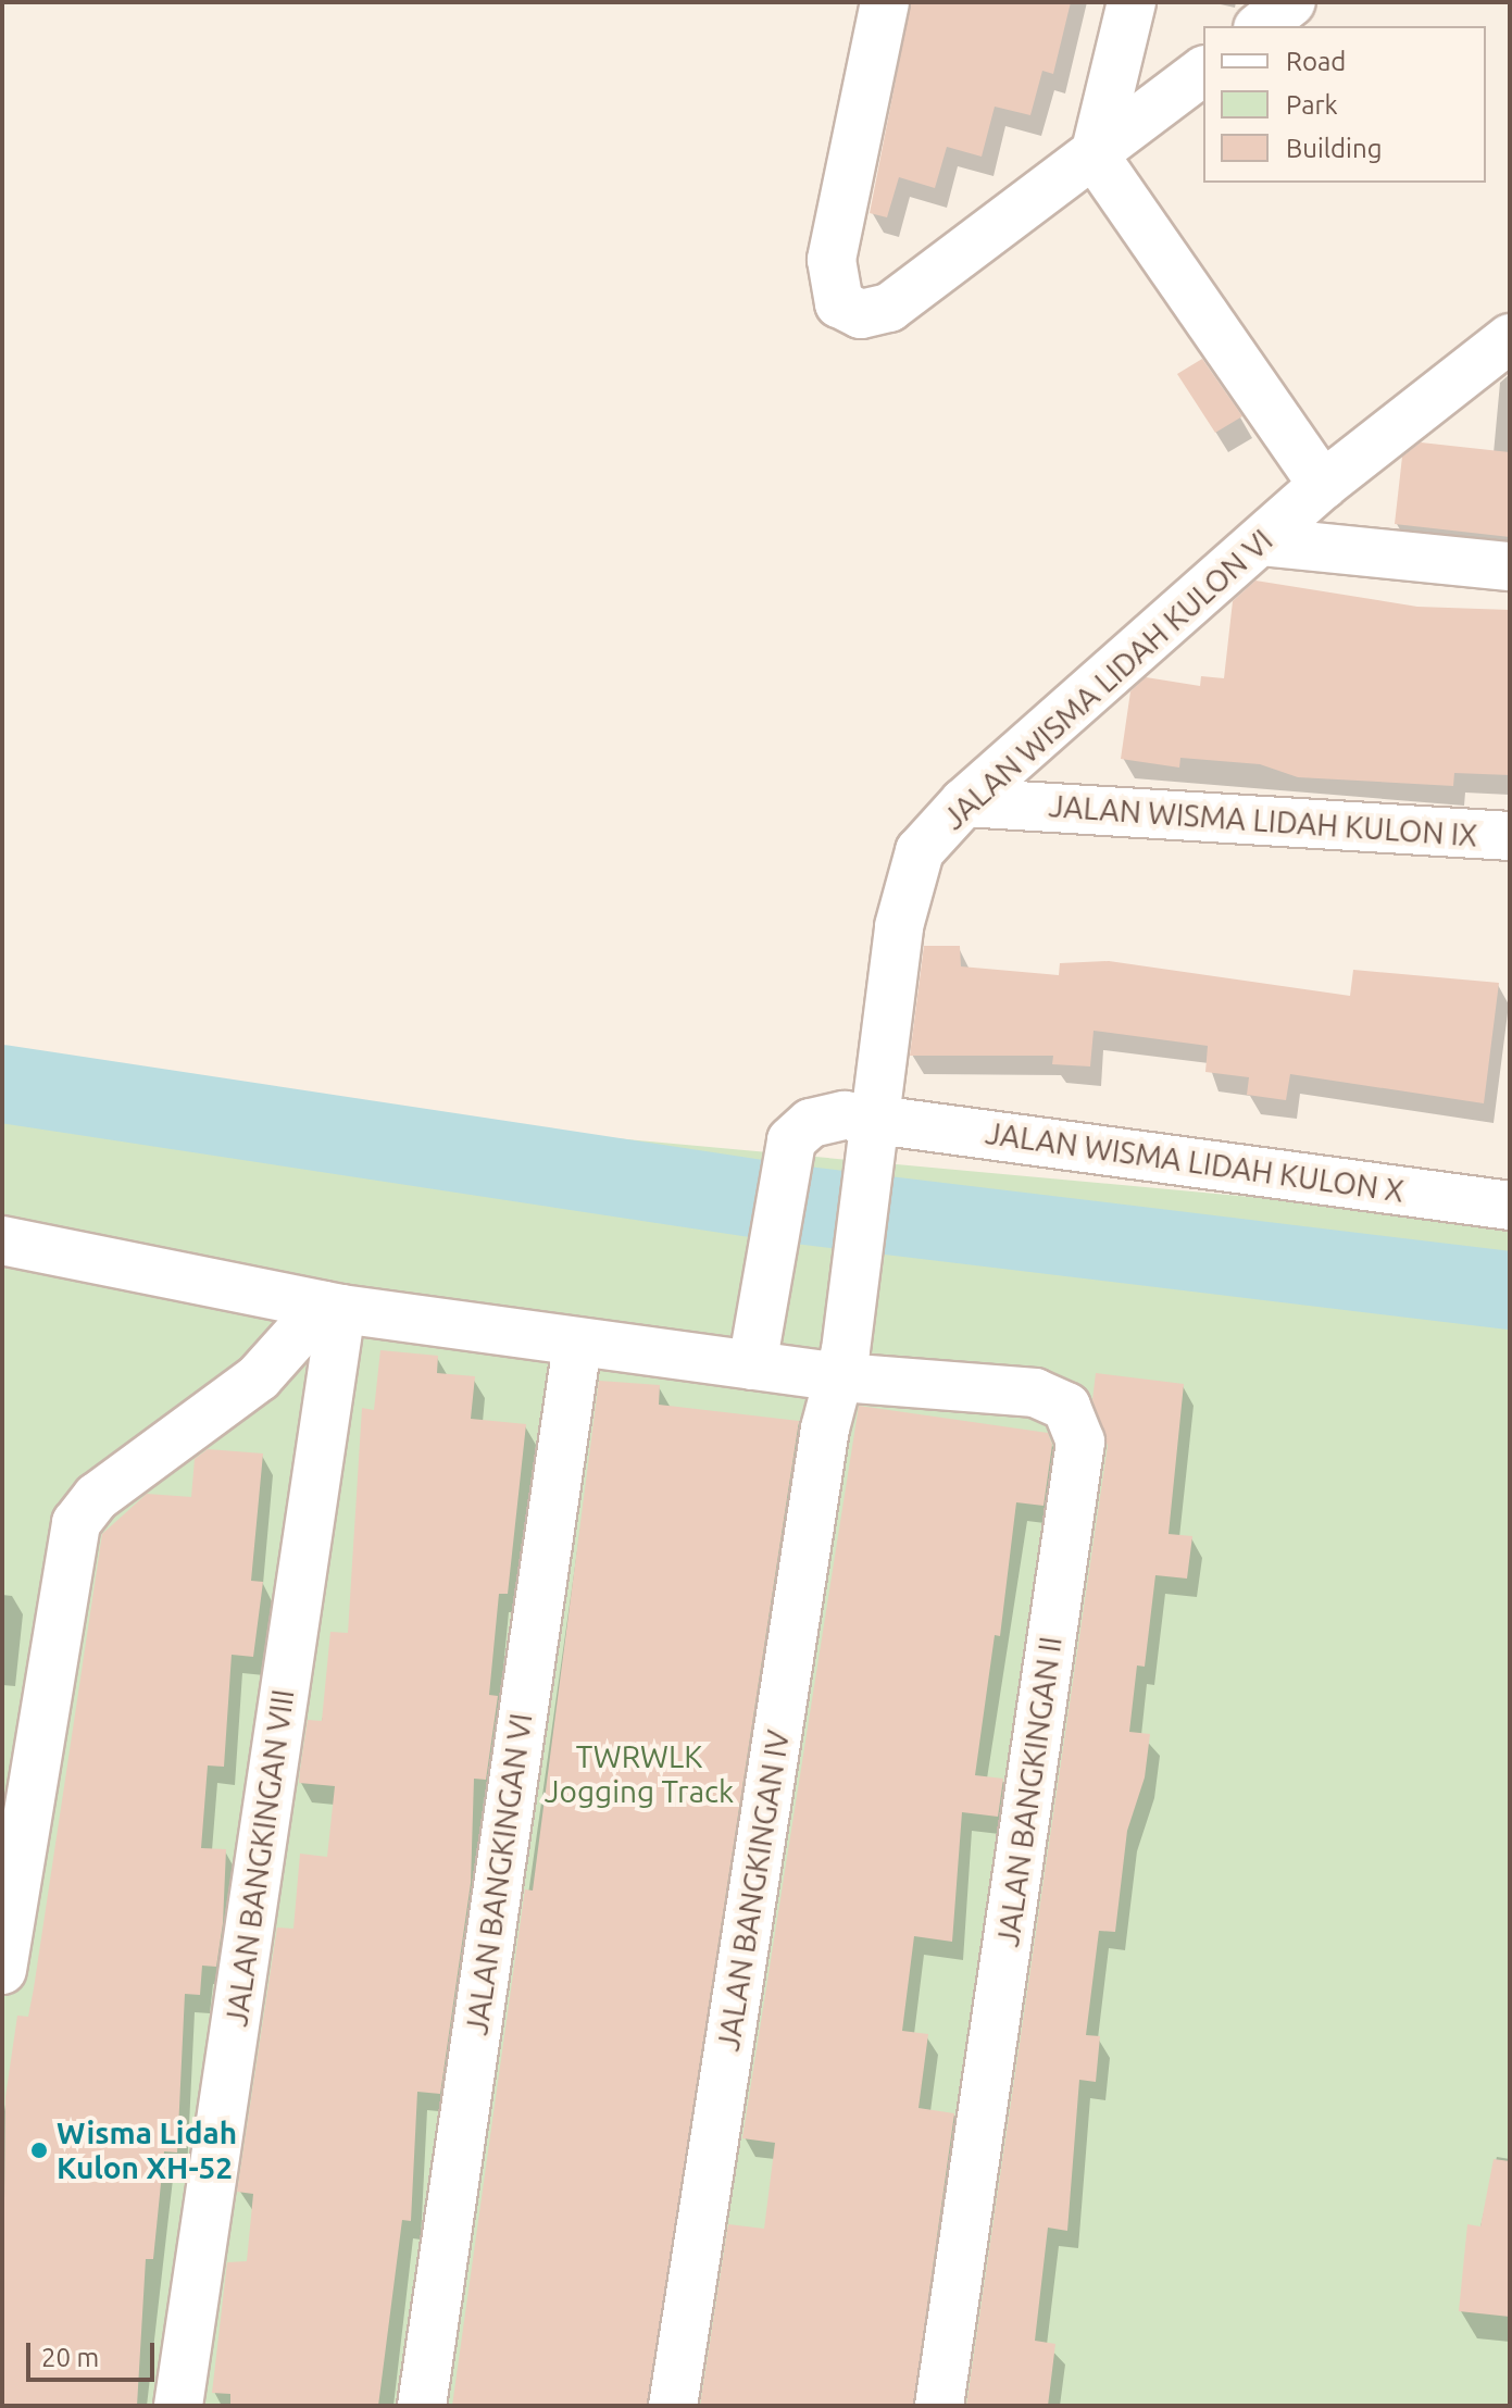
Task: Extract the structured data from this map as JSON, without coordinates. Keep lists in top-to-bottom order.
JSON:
{
  "streets": {
    "street": [
      "JALAN WISMA LIDAH KULON VI",
      "JALAN WISMA LIDAH KULON IX",
      "JALAN WISMA LIDAH KULON X",
      "JALAN BANGKINGAN II",
      "JALAN BANGKINGAN VIII",
      "JALAN BANGKINGAN VI",
      "JALAN BANGKINGAN IV"
    ]
  },
  "crossings": [
    ["JALAN WISMA LIDAH KULON VI", "JALAN WISMA LIDAH KULON IX"],
    ["JALAN WISMA LIDAH KULON VI", "JALAN WISMA LIDAH KULON X"],
    ["JALAN WISMA LIDAH KULON VI", "JALAN BANGKINGAN IV"],
    ["JALAN BANGKINGAN II", "JALAN BANGKINGAN VIII"],
    ["JALAN BANGKINGAN II", "JALAN BANGKINGAN VI"],
    ["JALAN BANGKINGAN II", "JALAN BANGKINGAN IV"]
  ],
  "parks": ["TWRWLK Jogging Track"],
  "places": ["Wisma Lidah Kulon XH-52"],
  "legend": ["Road", "Park", "Building"],
  "scale_bar": "20 m"
}
